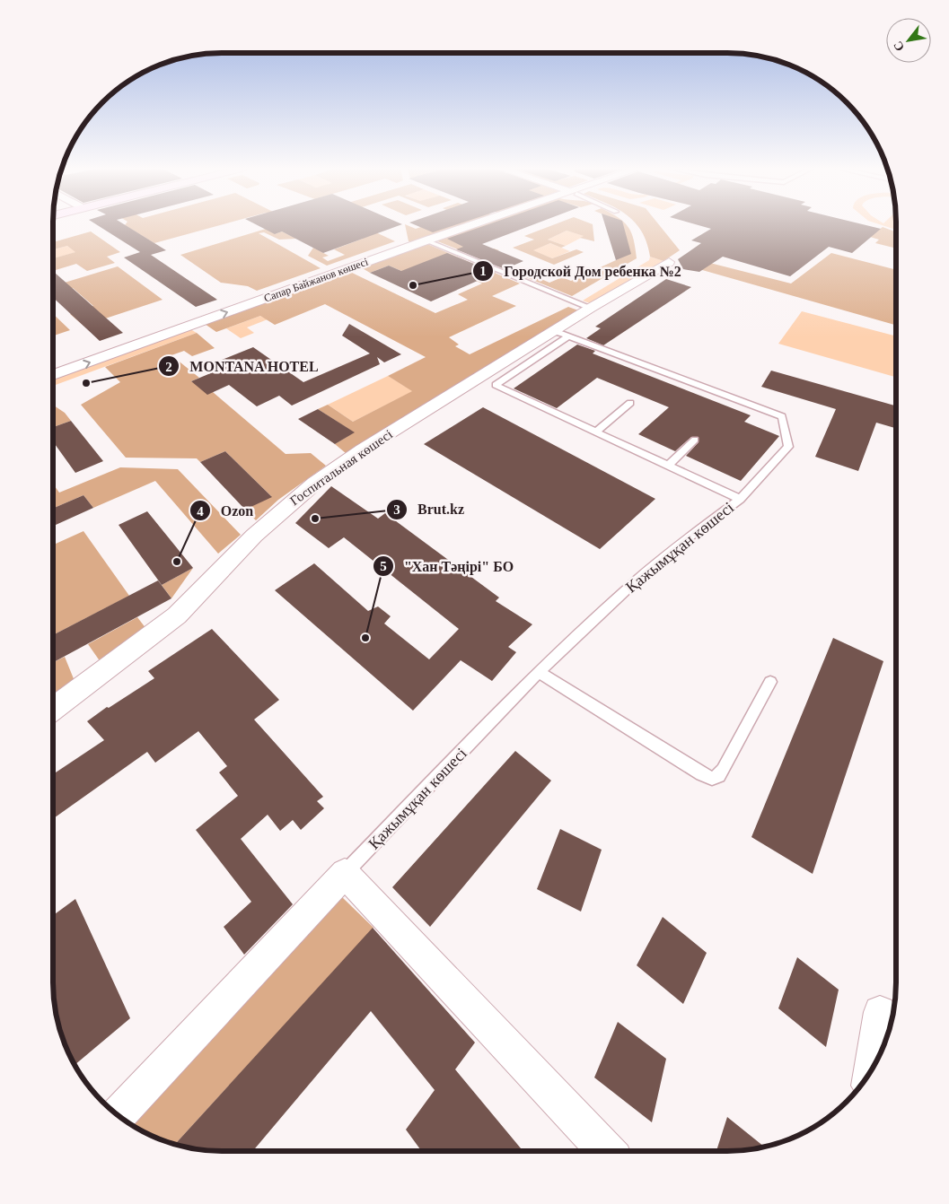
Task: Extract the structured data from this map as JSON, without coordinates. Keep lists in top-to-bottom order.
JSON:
{
  "streets": {
    "street": ["Сапар Байжанов көшесі", "Госпитальная көшесі", "Қажымұқан көшесі"]
  },
  "crossings": [
    ["Госпитальная көшесі", "Қажымұқан көшесі"]
  ],
  "one_way": ["Сапар Байжанов көшесі"],
  "places": [
    "Городской Дом ребенка №2",
    "MONTANA HOTEL",
    "Brut.kz",
    "Ozon",
    "\"Хан Тәңірі\" БО"
  ],
  "north": "bottom left"
}
